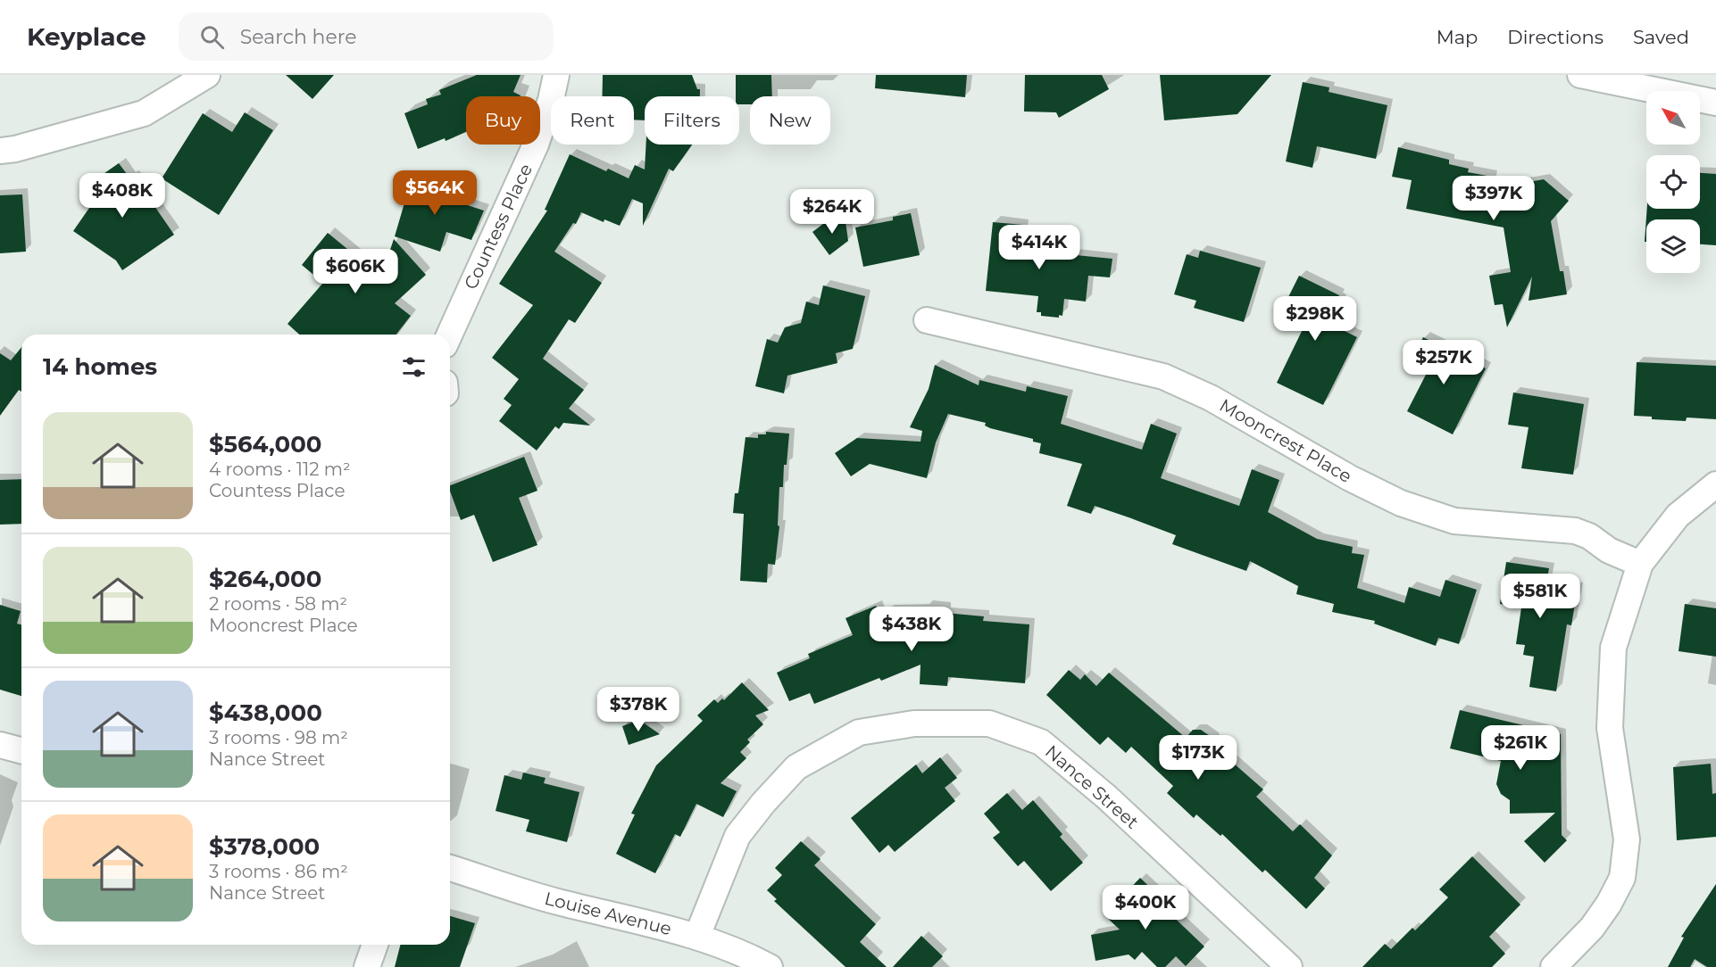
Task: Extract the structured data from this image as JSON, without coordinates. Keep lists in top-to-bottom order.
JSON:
{
  "streets": {
    "street": [
      "Countess Place",
      "Mooncrest Place",
      "Nance Street",
      "Louise Avenue"
    ]
  },
  "crossings": [
    ["Nance Street", "Louise Avenue"]
  ],
  "north": "top left",
  "page": {
    "header": "Keyplace",
    "search": "Search here",
    "nav": ["Map", "Directions", "Saved"],
    "chip": [
      "Buy",
      "Rent",
      "Filters",
      "New"
    ],
    "price": [
      "$564K",
      "$408K",
      "$397K",
      "$264K",
      "$414K",
      "$606K",
      "$298K",
      "$257K",
      "$581K",
      "$438K",
      "$378K",
      "$261K",
      "$173K",
      "$400K"
    ],
    "heading": "14 homes",
    "list": [
      {
        "name": "$564,000",
        "note": "4 rooms · 112 m² · Countess Place"
      },
      {
        "name": "$264,000",
        "note": "2 rooms · 58 m² · Mooncrest Place"
      },
      {
        "name": "$438,000",
        "note": "3 rooms · 98 m² · Nance Street"
      },
      {
        "name": "$378,000",
        "note": "3 rooms · 86 m² · Nance Street"
      }
    ]
  }
}
